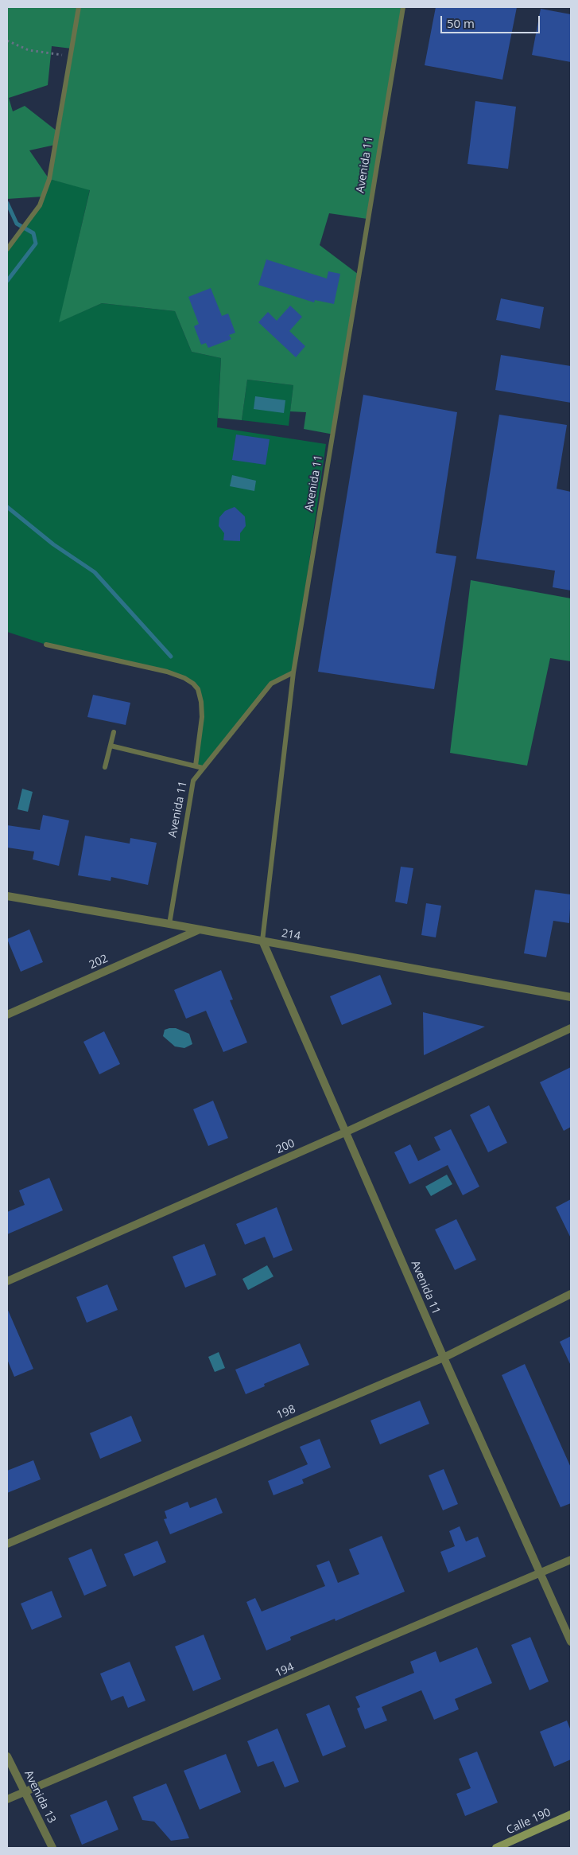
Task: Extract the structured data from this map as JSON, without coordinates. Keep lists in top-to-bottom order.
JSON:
{
  "streets": {
    "main road": ["Calle 190"],
    "street": [
      "Avenida 11",
      "214",
      "202",
      "200",
      "198",
      "194",
      "Avenida 13"
    ]
  },
  "crossings": [
    ["Avenida 11", "214"],
    ["Avenida 11", "200"],
    ["Avenida 11", "198"],
    ["Avenida 11", "194"],
    ["214", "202"],
    ["194", "Avenida 13"]
  ],
  "scale_bar": "50 m"
}
